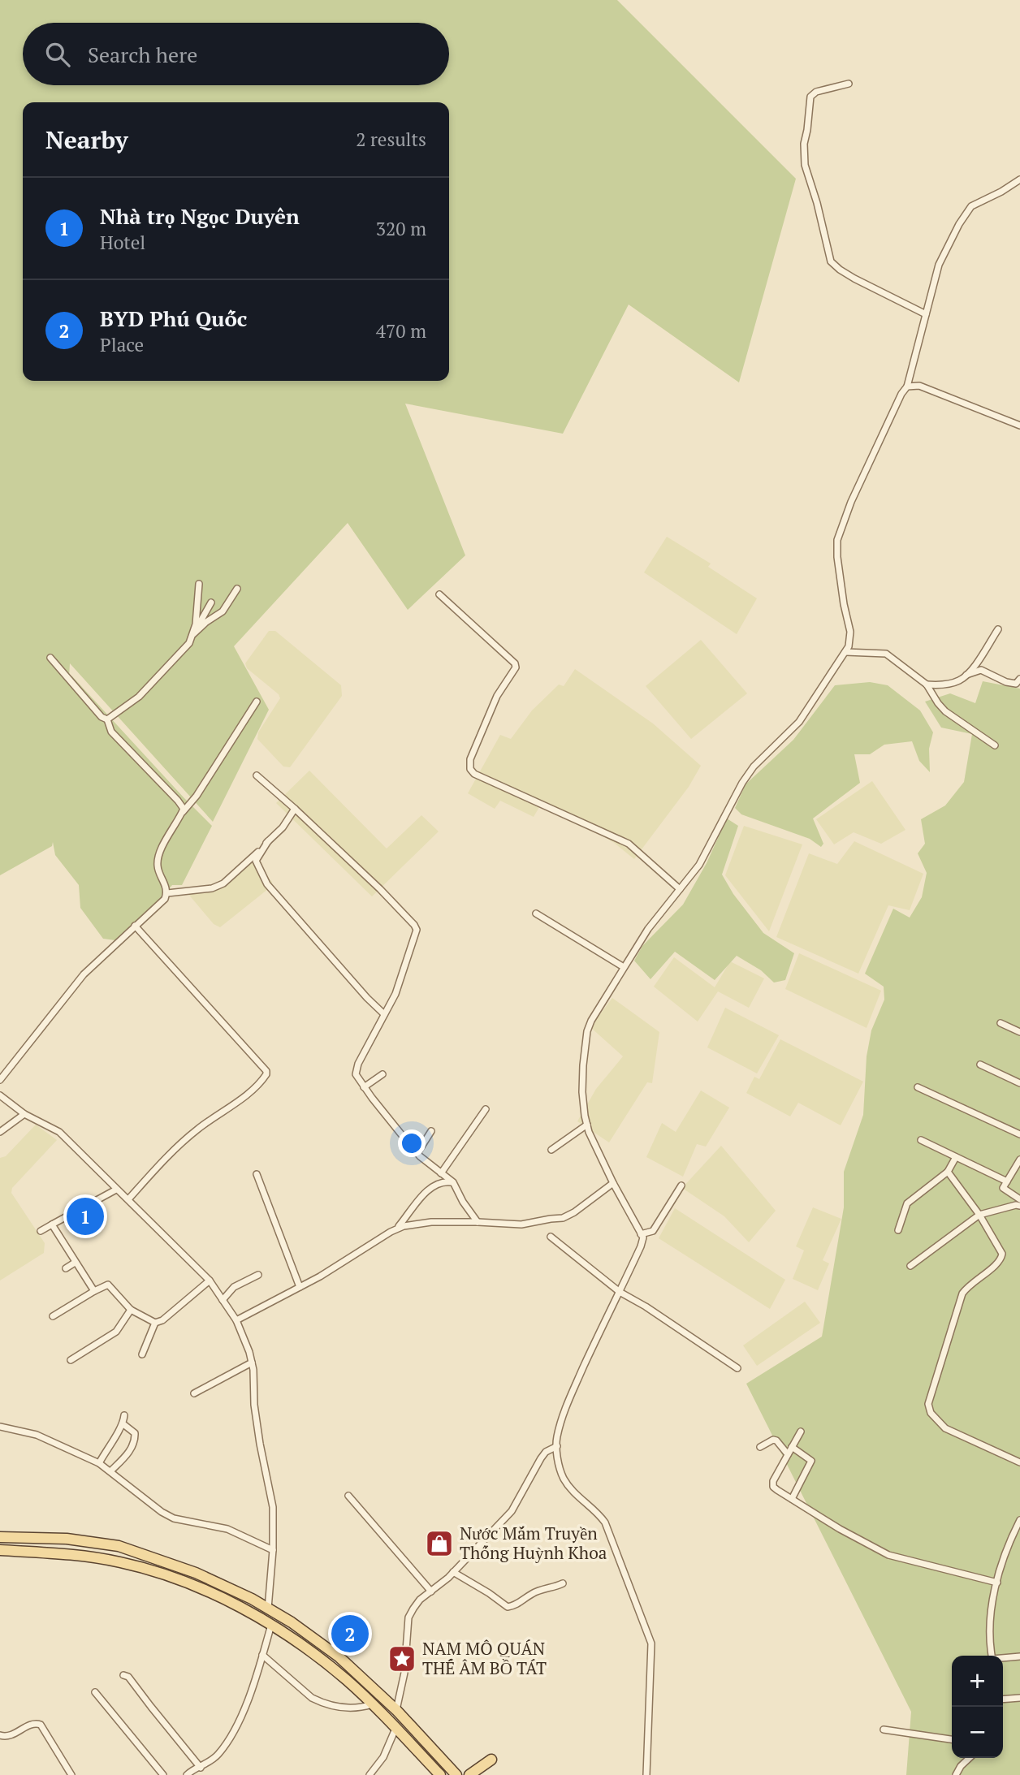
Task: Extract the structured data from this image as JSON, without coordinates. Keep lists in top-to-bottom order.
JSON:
{
  "places": {
    "shop": ["Nước Mắm Truyền Thống Huỳnh Khoa"],
    "place": ["NAM MÔ QUÁN THẾ ÂM BỒ TÁT"]
  },
  "page": {
    "search": "Search here",
    "heading": ["Nearby", "2 results"],
    "list": [
      {
        "mark": "1",
        "name": "Nhà trọ Ngọc Duyên",
        "note": "Hotel",
        "value": "320 m"
      },
      {
        "mark": "2",
        "name": "BYD Phú Quốc",
        "note": "Place",
        "value": "470 m"
      }
    ],
    "pins": ["1", "2"],
    "map_buttons": ["+", "−"]
  }
}
